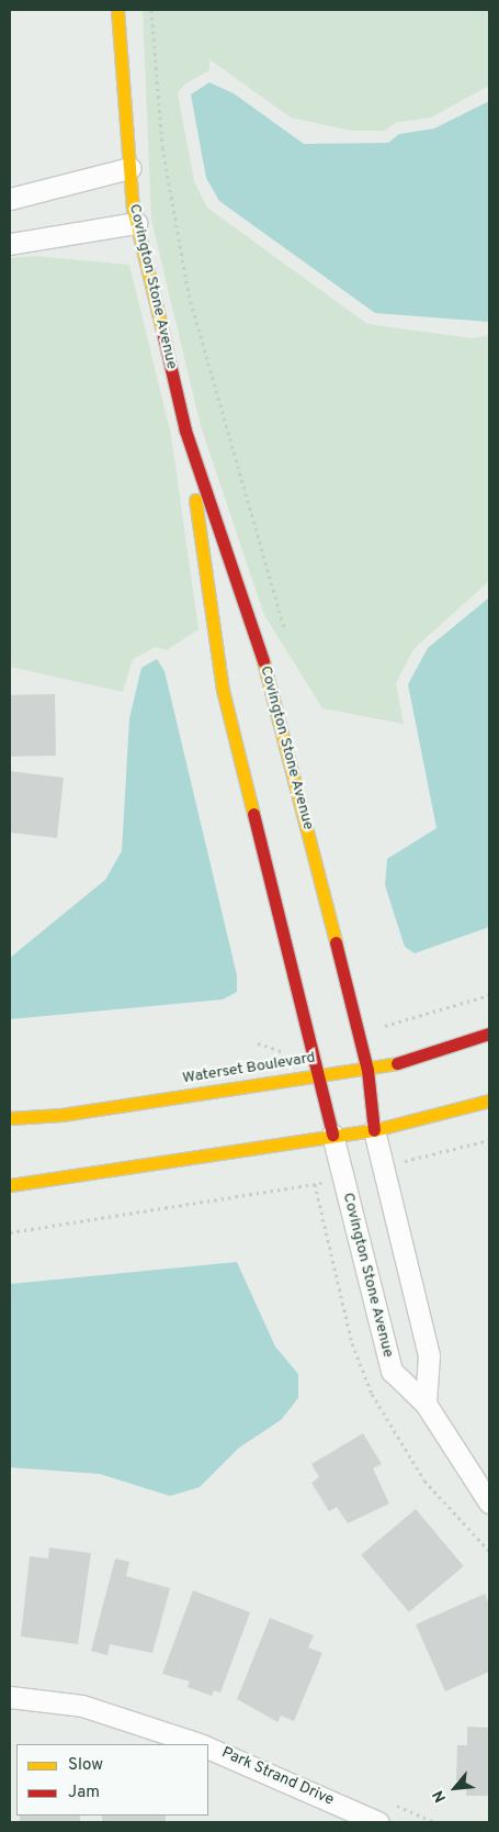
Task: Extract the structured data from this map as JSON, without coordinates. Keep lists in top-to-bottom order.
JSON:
{
  "streets": {
    "street": ["Covington Stone Avenue", "Waterset Boulevard", "Park Strand Drive"]
  },
  "crossings": [
    ["Covington Stone Avenue", "Waterset Boulevard"]
  ],
  "legend": ["Slow", "Jam"],
  "north": "bottom left"
}
